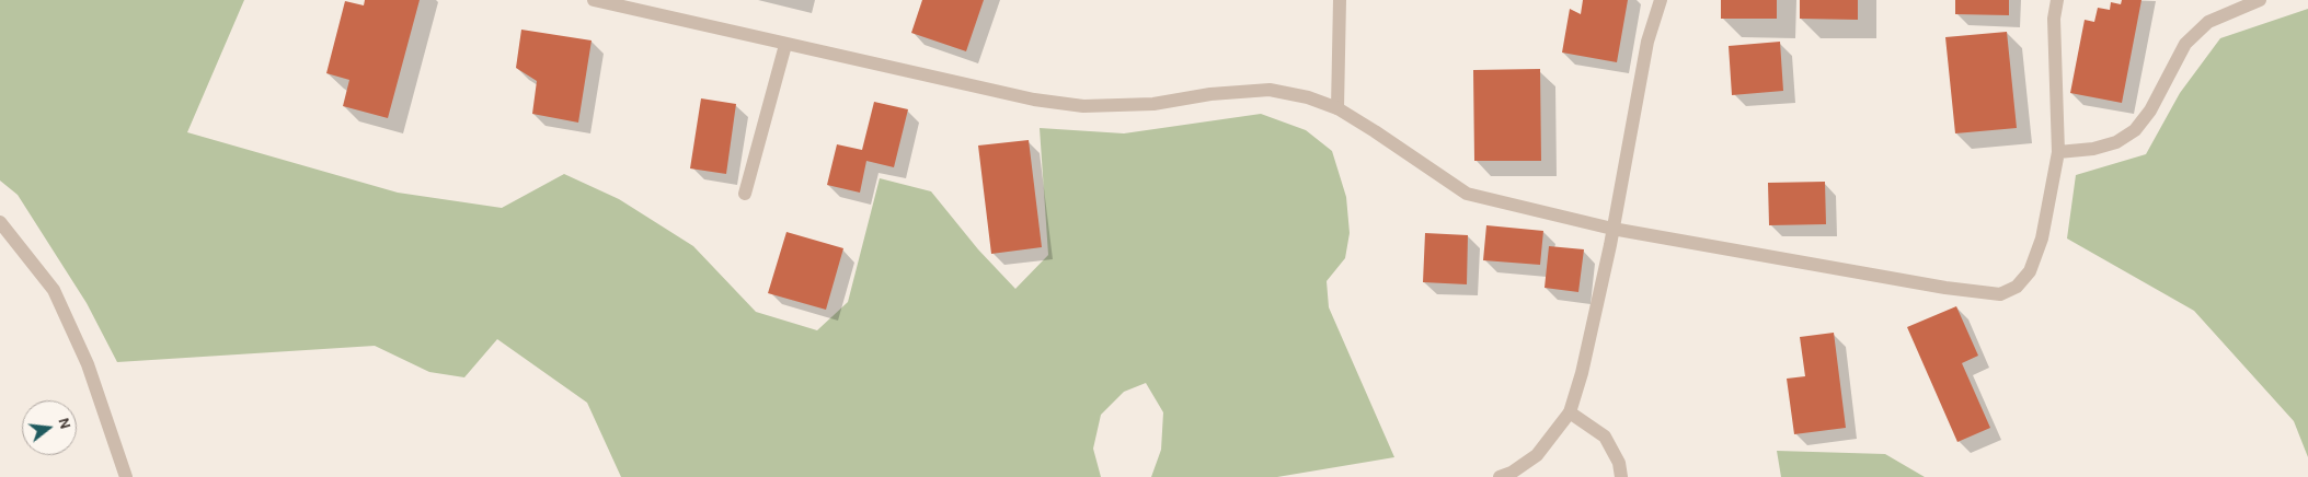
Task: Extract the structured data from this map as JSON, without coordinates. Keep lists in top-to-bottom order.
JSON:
{
  "north": "right"
}
